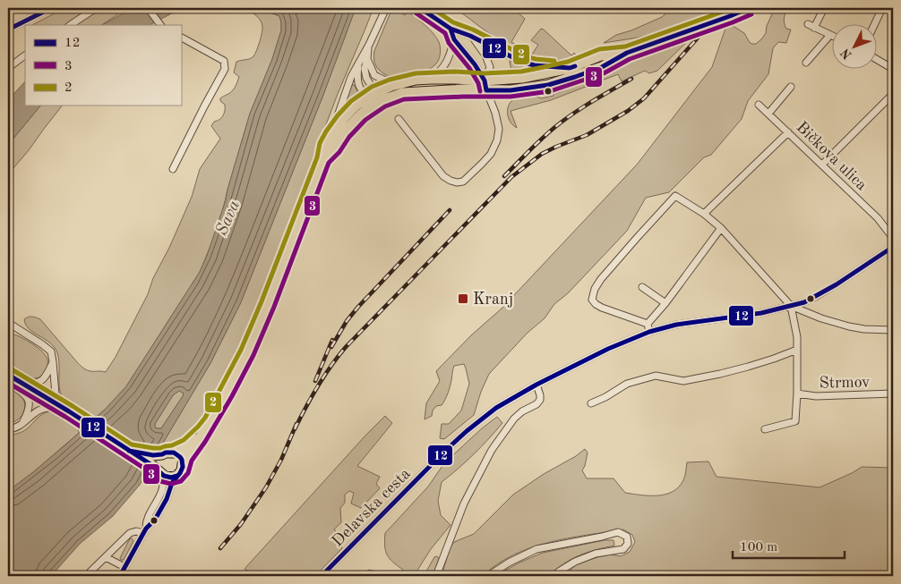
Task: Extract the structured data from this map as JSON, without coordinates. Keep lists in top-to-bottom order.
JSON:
{
  "streets": {
    "street": ["Bičkova ulica", "Strmov", "Delavska cesta"]
  },
  "crossings": [
    ["Strmov", "Delavska cesta"]
  ],
  "water": ["Sava"],
  "places": {
    "transit": ["Kranj"]
  },
  "lines": ["transit line 12", "transit line 2", "transit line 3"],
  "legend": ["12", "3", "2"],
  "scale_bar": "100 m",
  "north": "bottom left"
}
